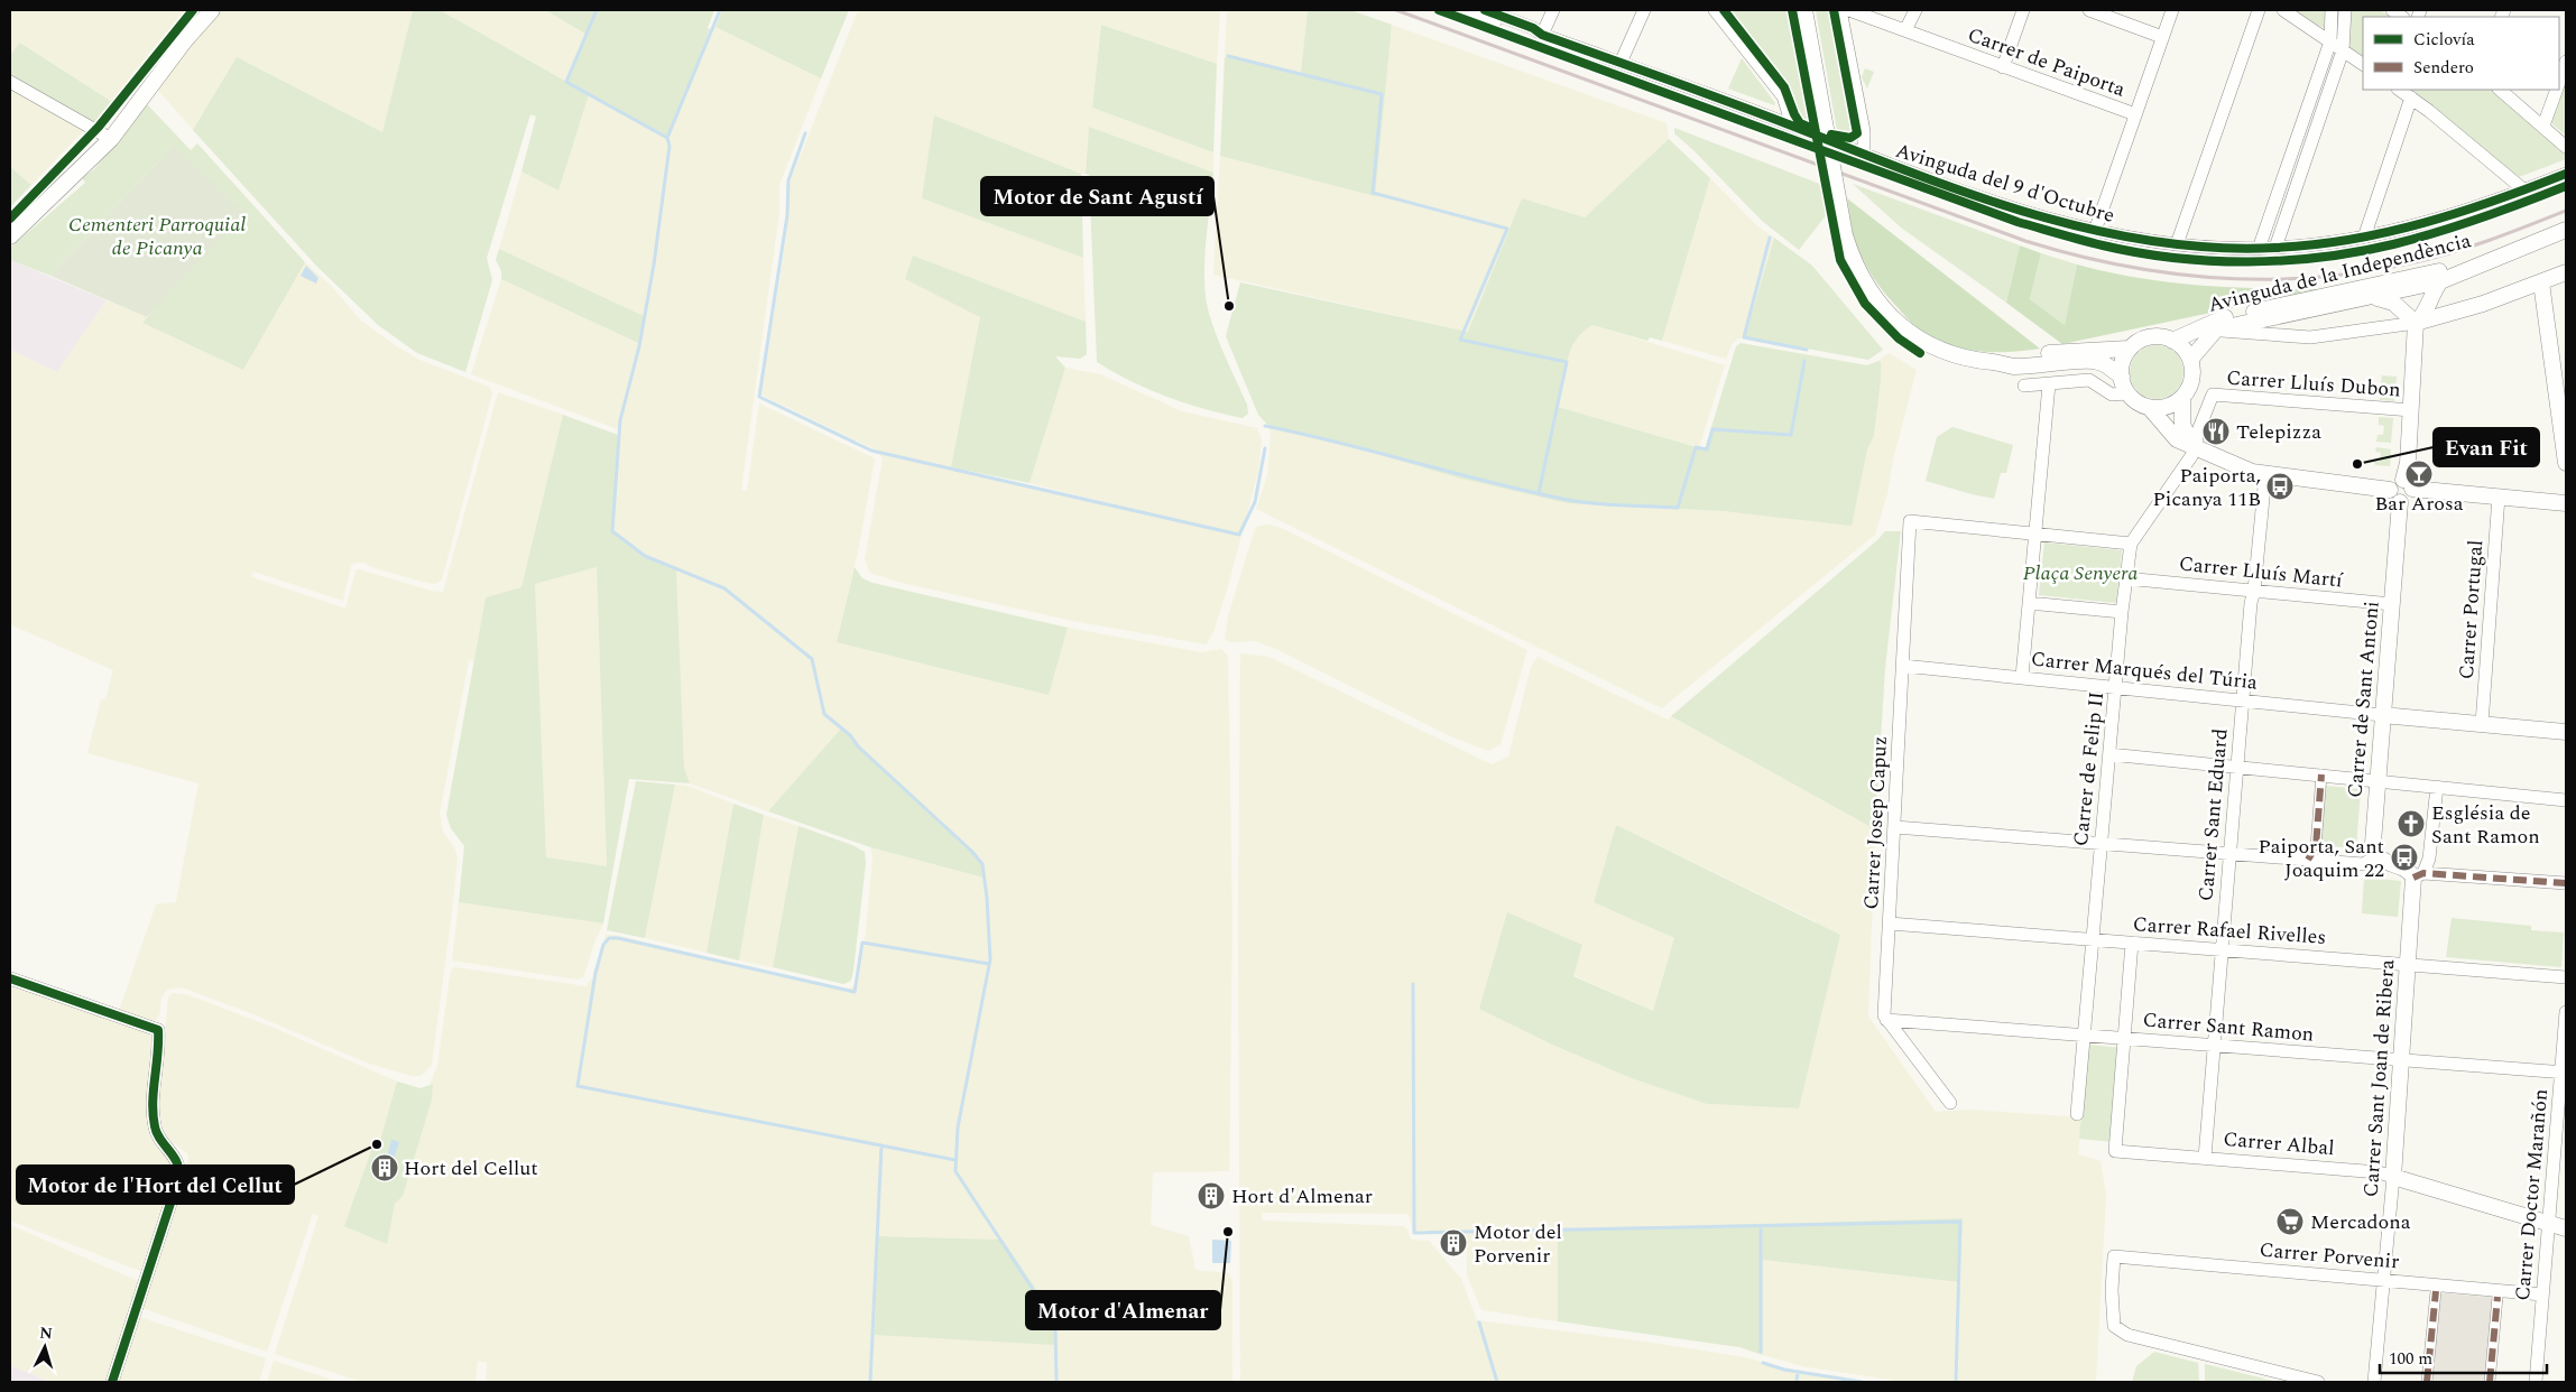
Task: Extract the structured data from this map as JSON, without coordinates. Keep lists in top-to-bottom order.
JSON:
{
  "streets": {
    "street": [
      "Carrer de Paiporta",
      "Avinguda del 9 d'Octubre",
      "Avinguda de la Independència",
      "Carrer Lluís Dubon",
      "Carrer Lluís Martí",
      "Carrer Portugal",
      "Carrer Marqués del Túria",
      "Carrer de Sant Antoni",
      "Carrer de Felip II",
      "Carrer Sant Eduard",
      "Carrer Josep Capuz",
      "Carrer Rafael Rivelles",
      "Carrer Sant Ramon",
      "Carrer Sant Joan de Ribera",
      "Carrer Albal",
      "Carrer Doctor Marañón",
      "Carrer Porvenir"
    ]
  },
  "crossings": [
    ["Carrer Lluís Dubon", "Carrer de Felip II"],
    ["Carrer Lluís Martí", "Carrer de Sant Antoni"],
    ["Carrer Lluís Martí", "Carrer de Felip II"],
    ["Carrer Lluís Martí", "Carrer Sant Eduard"],
    ["Carrer Marqués del Túria", "Carrer de Sant Antoni"],
    ["Carrer Marqués del Túria", "Carrer de Felip II"],
    ["Carrer Marqués del Túria", "Carrer Sant Eduard"],
    ["Carrer Marqués del Túria", "Carrer Josep Capuz"],
    ["Carrer de Felip II", "Carrer Rafael Rivelles"],
    ["Carrer de Felip II", "Carrer Sant Ramon"],
    ["Carrer Sant Eduard", "Carrer Rafael Rivelles"],
    ["Carrer Sant Eduard", "Carrer Sant Ramon"],
    ["Carrer Sant Eduard", "Carrer Albal"],
    ["Carrer Josep Capuz", "Carrer Rafael Rivelles"],
    ["Carrer Josep Capuz", "Carrer Sant Ramon"],
    ["Carrer Rafael Rivelles", "Carrer Sant Joan de Ribera"],
    ["Carrer Sant Ramon", "Carrer Sant Joan de Ribera"],
    ["Carrer Sant Ramon", "Carrer Albal"],
    ["Carrer Sant Ramon", "Carrer Doctor Marañón"],
    ["Carrer Sant Joan de Ribera", "Carrer Albal"],
    ["Carrer Sant Joan de Ribera", "Carrer Porvenir"],
    ["Carrer Albal", "Carrer Doctor Marañón"],
    ["Carrer Doctor Marañón", "Carrer Porvenir"]
  ],
  "parks": ["Cementeri Parroquial de Picanya", "Plaça Senyera"],
  "places": {
    "other": [
      "Motor de Sant Agustí",
      "Evan Fit",
      "Motor de l'Hort del Cellut",
      "Motor d'Almenar"
    ],
    "restaurant": ["Telepizza"],
    "bar": ["Bar Arosa"],
    "bus stop": ["Paiporta, Picanya 11B", "Paiporta, Sant Joaquim 22"],
    "church": ["Església de Sant Ramon"],
    "building": ["Hort del Cellut", "Hort d'Almenar", "Motor del Porvenir"],
    "supermarket": ["Mercadona"]
  },
  "legend": ["Ciclovía", "Sendero"],
  "scale_bar": "100 m",
  "north": "top"
}
